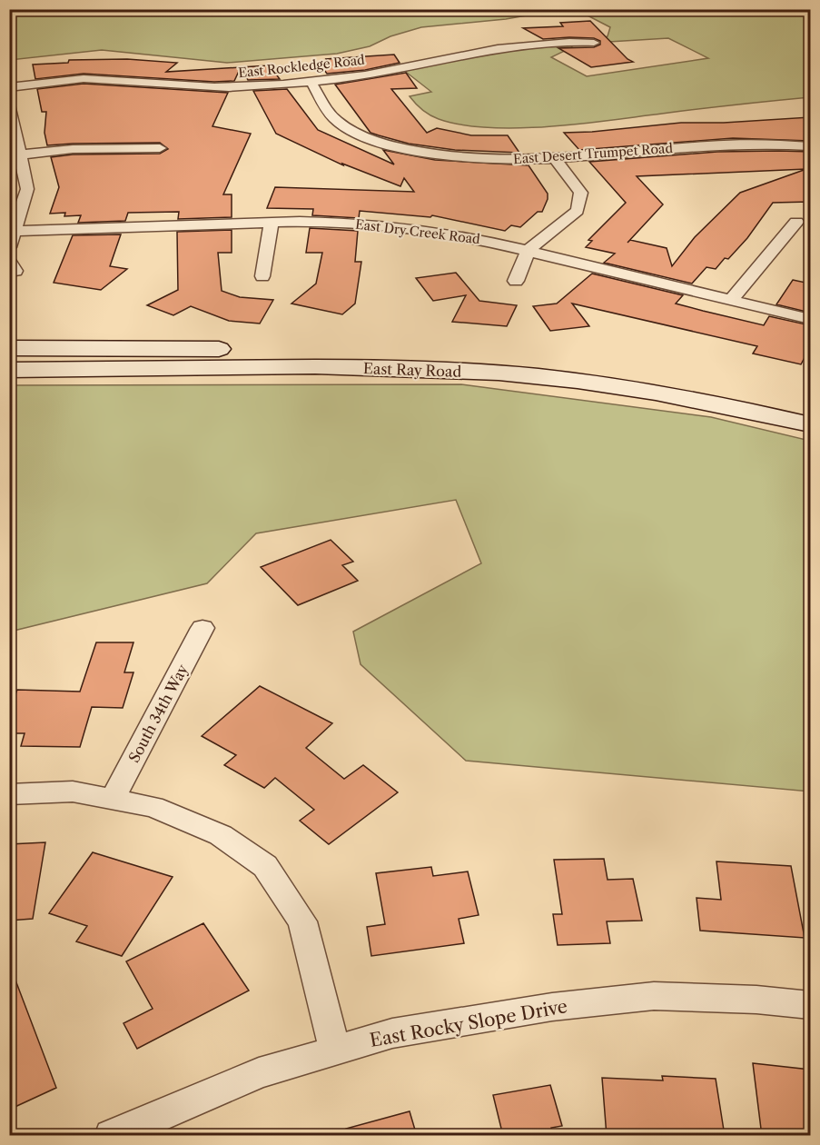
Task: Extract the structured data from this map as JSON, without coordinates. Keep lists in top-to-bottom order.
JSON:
{
  "streets": {
    "main road": ["East Ray Road"],
    "street": [
      "East Rockledge Road",
      "East Desert Trumpet Road",
      "East Dry Creek Road",
      "South 34th Way",
      "East Rocky Slope Drive"
    ]
  },
  "crossings": [
    ["East Rockledge Road", "East Desert Trumpet Road"]
  ]
}
